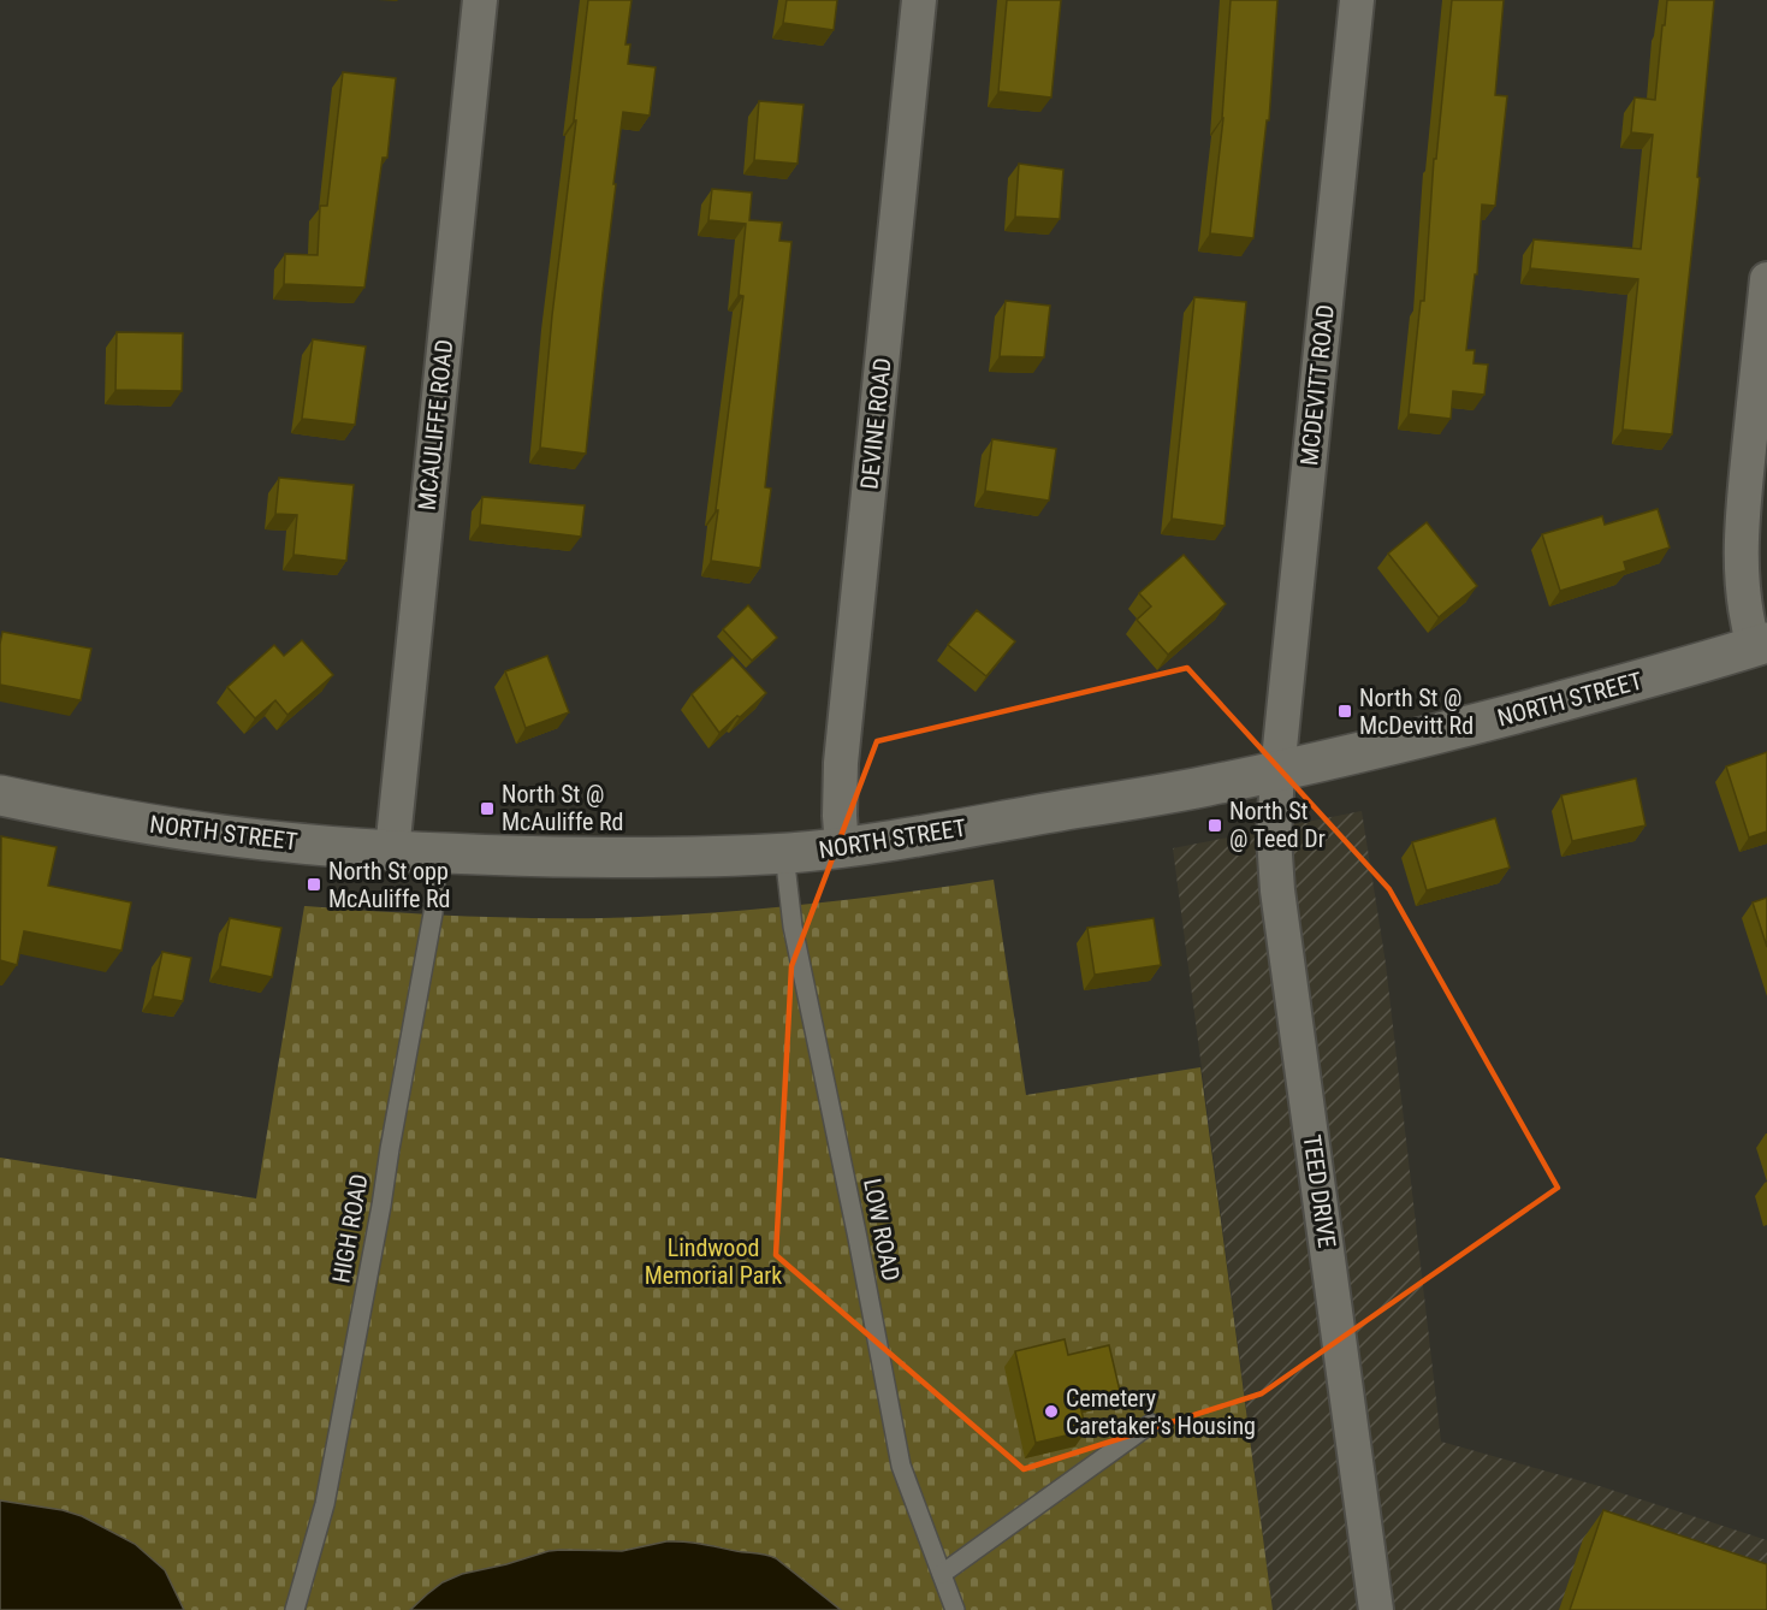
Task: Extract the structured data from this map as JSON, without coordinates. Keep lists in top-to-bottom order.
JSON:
{
  "streets": {
    "main road": ["NORTH STREET"],
    "street": [
      "MCDEVITT ROAD",
      "DEVINE ROAD",
      "MCAULIFFE ROAD",
      "TEED DRIVE"
    ],
    "lane": ["HIGH ROAD", "LOW ROAD"]
  },
  "crossings": [
    ["MCDEVITT ROAD", "NORTH STREET"],
    ["MCDEVITT ROAD", "TEED DRIVE"],
    ["DEVINE ROAD", "NORTH STREET"],
    ["MCAULIFFE ROAD", "NORTH STREET"],
    ["NORTH STREET", "TEED DRIVE"],
    ["NORTH STREET", "HIGH ROAD"],
    ["NORTH STREET", "LOW ROAD"]
  ],
  "parks": ["Lindwood Memorial Park"],
  "places": {
    "transit": [
      "North St @ McDevitt Rd",
      "North St @ McAuliffe Rd",
      "North St @ Teed Dr",
      "North St opp McAuliffe Rd"
    ],
    "other": ["Cemetery Caretaker's Housing"]
  }
}
